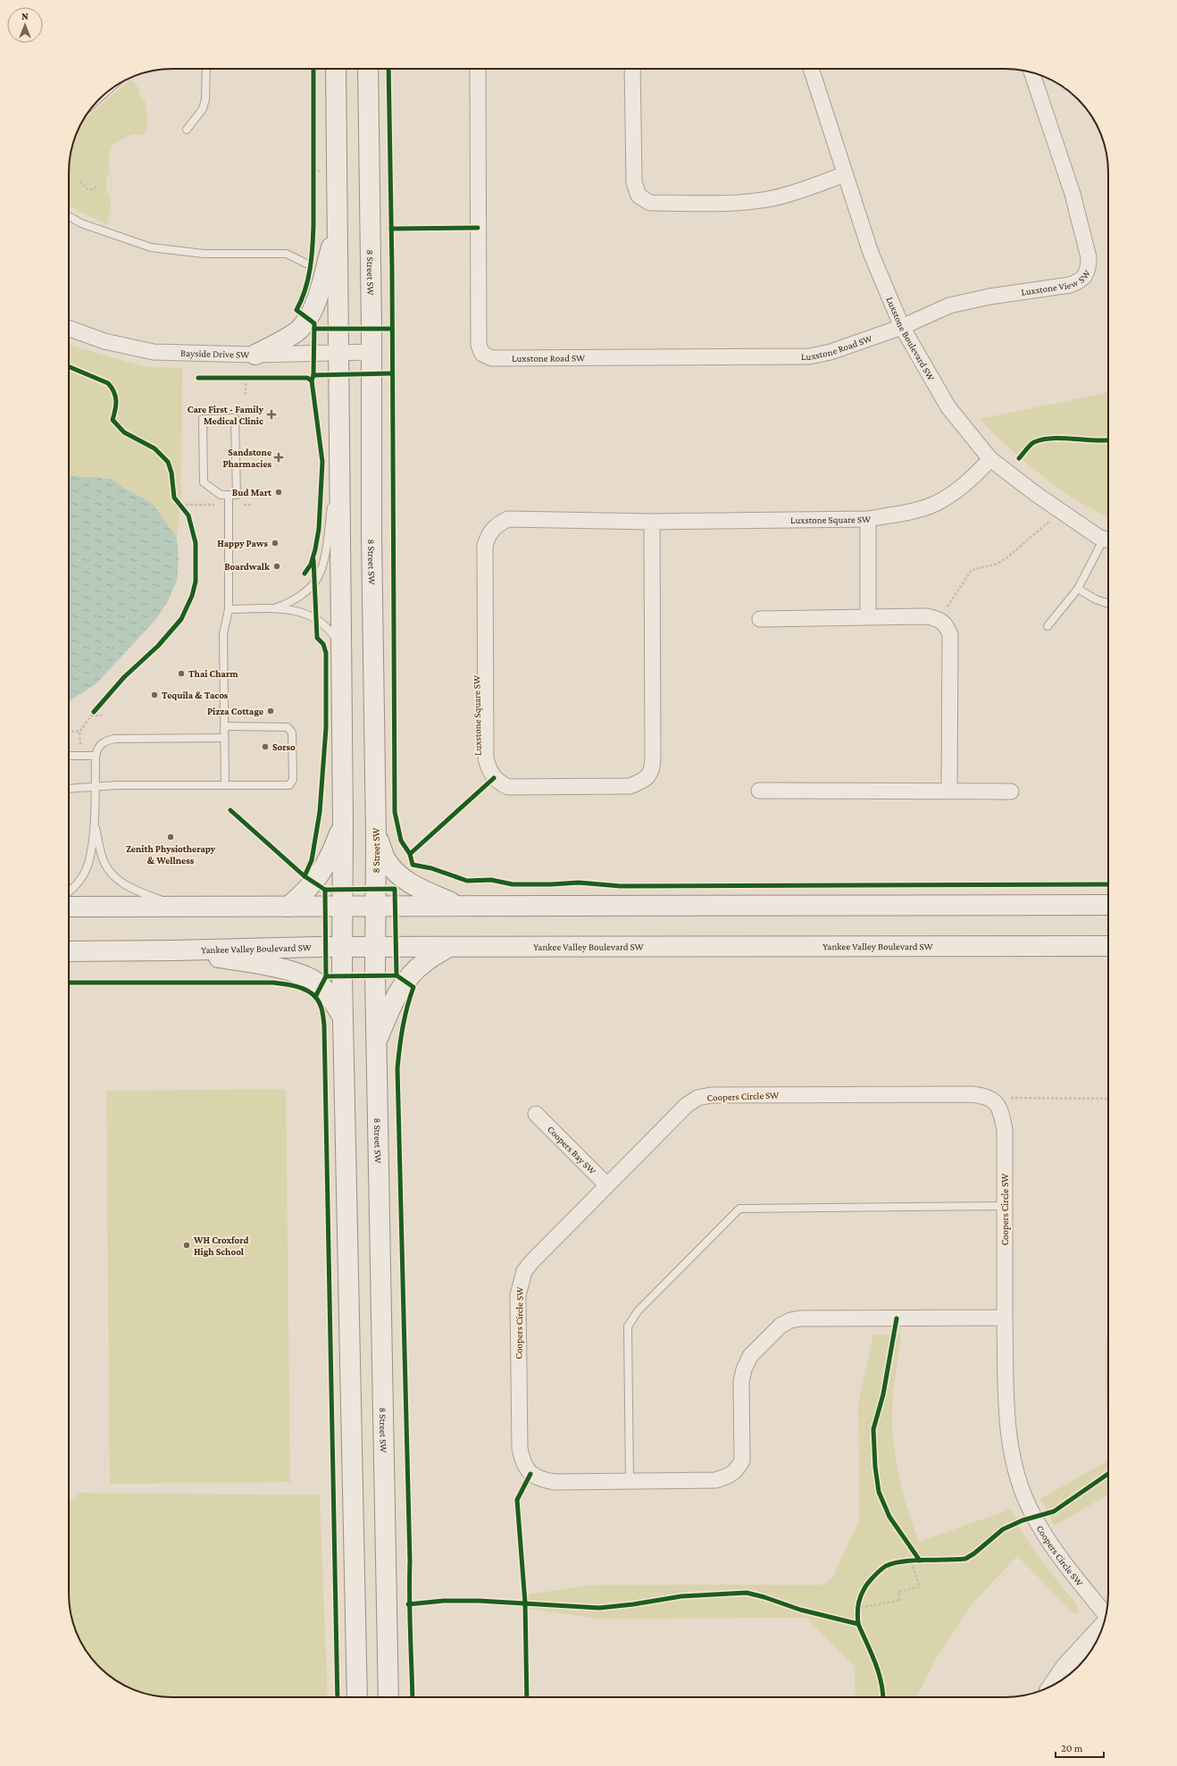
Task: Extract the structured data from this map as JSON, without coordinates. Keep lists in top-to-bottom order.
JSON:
{
  "streets": {
    "main road": ["8 Street SW", "Yankee Valley Boulevard SW"],
    "street": [
      "Luxstone View SW",
      "Luxstone Boulevard SW",
      "Luxstone Road SW",
      "Bayside Drive SW",
      "Luxstone Square SW",
      "Coopers Circle SW",
      "Coopers Bay SW"
    ]
  },
  "crossings": [
    ["8 Street SW", "Bayside Drive SW"],
    ["8 Street SW", "Yankee Valley Boulevard SW"],
    ["Luxstone View SW", "Luxstone Boulevard SW"],
    ["Luxstone View SW", "Luxstone Road SW"],
    ["Luxstone Boulevard SW", "Luxstone Road SW"],
    ["Luxstone Boulevard SW", "Luxstone Square SW"],
    ["Coopers Circle SW", "Coopers Bay SW"]
  ],
  "places": {
    "health": ["Care First - Family Medical Clinic", "Sandstone Pharmacies"],
    "other": [
      "Bud Mart",
      "Happy Paws",
      "Boardwalk",
      "Thai Charm",
      "Tequila & Tacos",
      "Pizza Cottage",
      "Sorso",
      "Zenith Physiotherapy & Wellness",
      "WH Croxford High School"
    ]
  },
  "scale_bar": "20 m",
  "north": "top"
}
